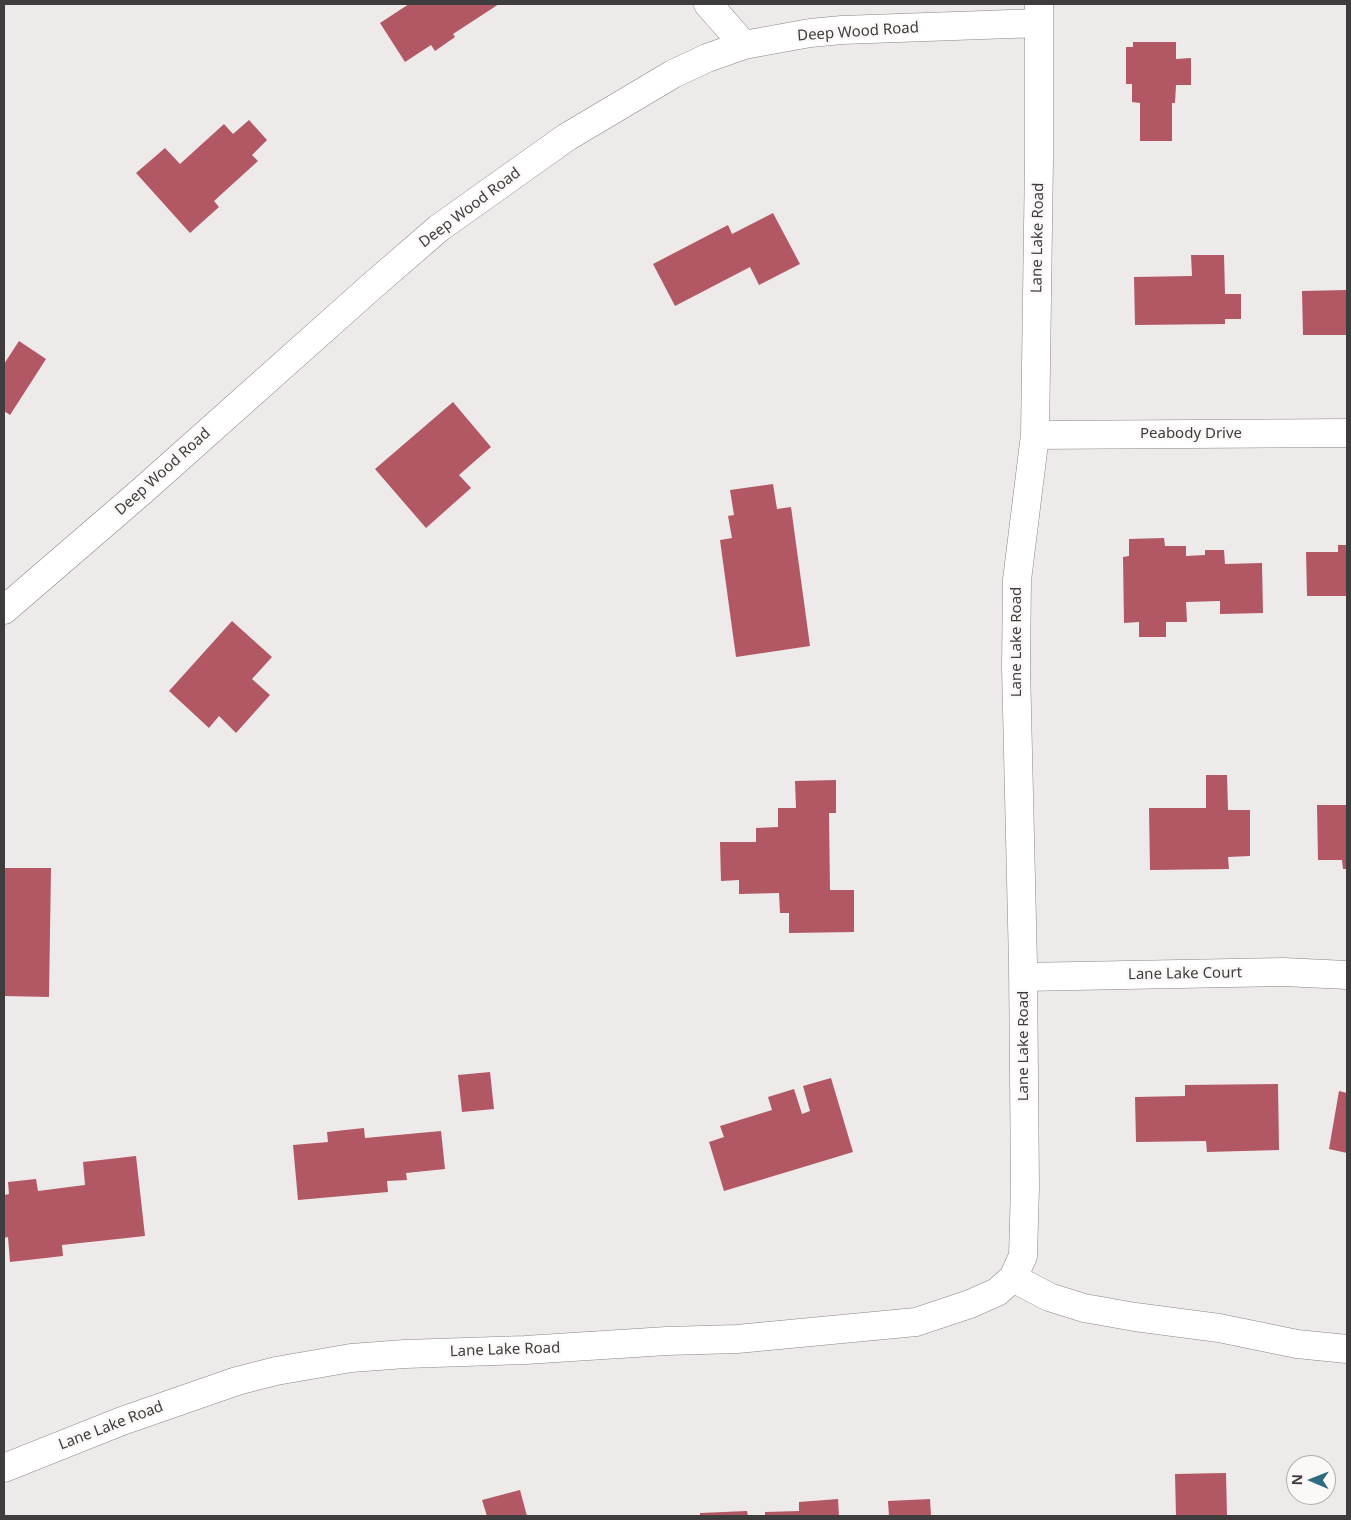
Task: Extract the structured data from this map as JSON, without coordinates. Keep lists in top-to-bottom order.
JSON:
{
  "streets": {
    "street": [
      "Deep Wood Road",
      "Lane Lake Road",
      "Peabody Drive",
      "Lane Lake Court"
    ]
  },
  "crossings": [
    ["Deep Wood Road", "Lane Lake Road"],
    ["Lane Lake Road", "Peabody Drive"],
    ["Lane Lake Road", "Lane Lake Court"]
  ],
  "north": "left"
}
